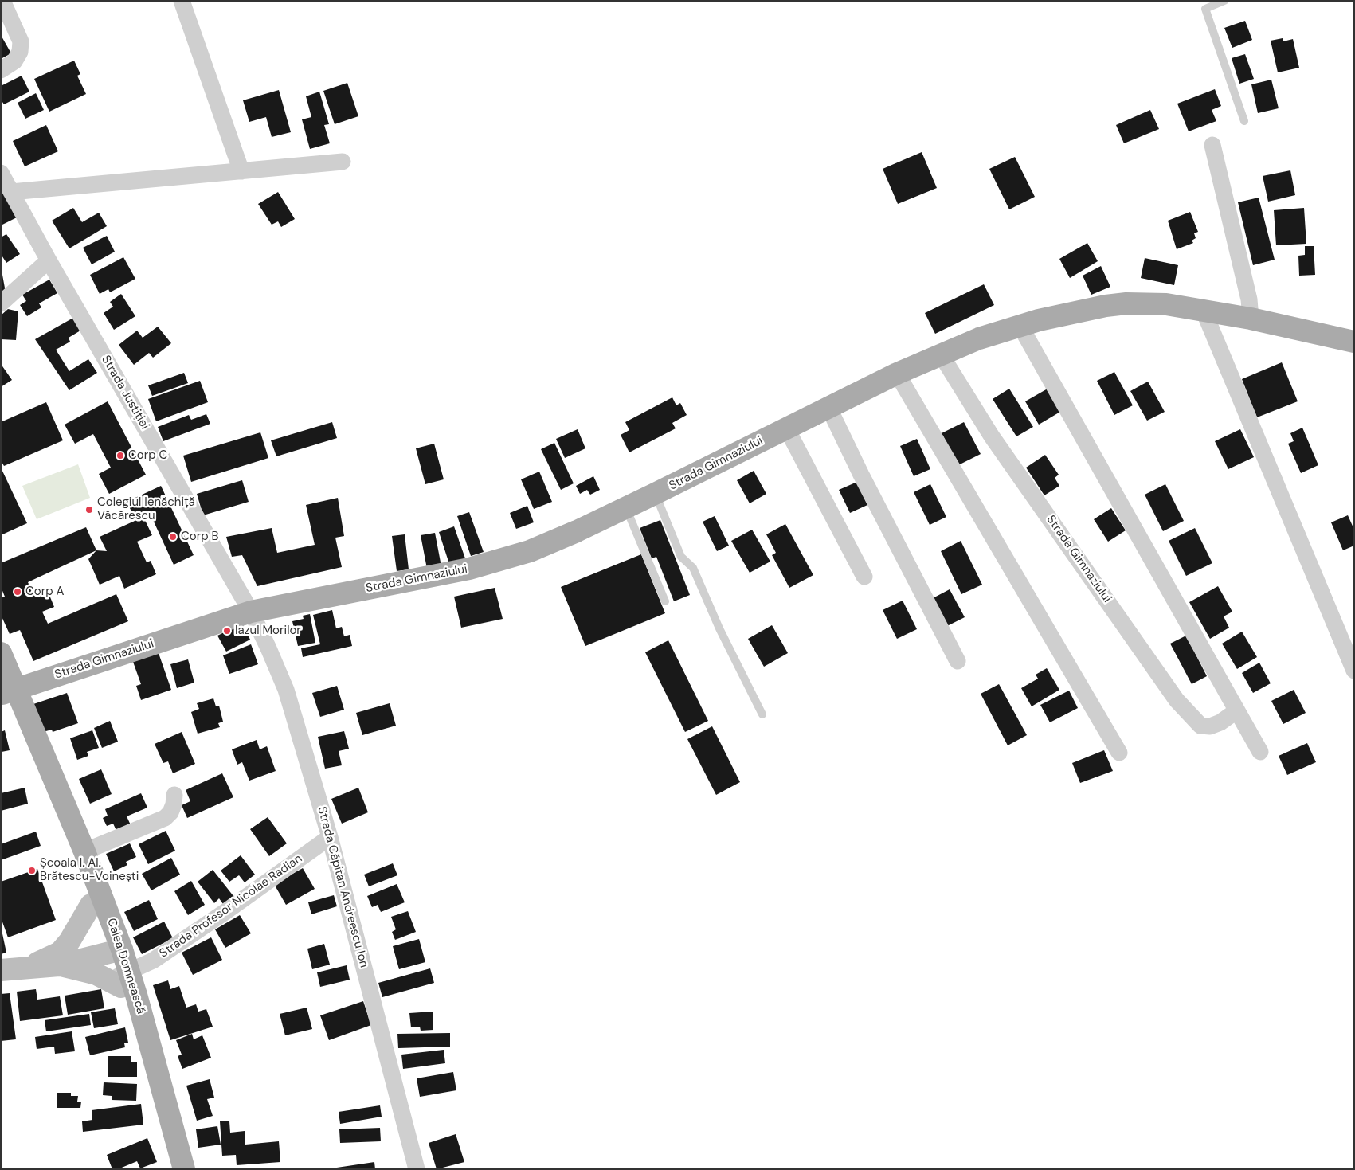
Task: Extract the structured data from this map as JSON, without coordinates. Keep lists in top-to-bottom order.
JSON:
{
  "streets": {
    "main road": ["Strada Gimnaziului", "Calea Domnească"],
    "street": ["Strada Justiției", "Strada Căpitan Andreescu Ion", "Strada Profesor Nicolae Radian"]
  },
  "crossings": [
    ["Strada Justiției", "Strada Gimnaziului"],
    ["Strada Justiției", "Strada Căpitan Andreescu Ion"],
    ["Strada Gimnaziului", "Strada Căpitan Andreescu Ion"],
    ["Strada Gimnaziului", "Calea Domnească"],
    ["Strada Căpitan Andreescu Ion", "Strada Profesor Nicolae Radian"],
    ["Strada Profesor Nicolae Radian", "Calea Domnească"]
  ],
  "places": [
    "Corp C",
    "Colegiul Ienăchiță Văcărescu",
    "Corp B",
    "Corp A",
    "Iazul Morilor",
    "Școala I. Al. Brătescu-Voinești"
  ]
}
